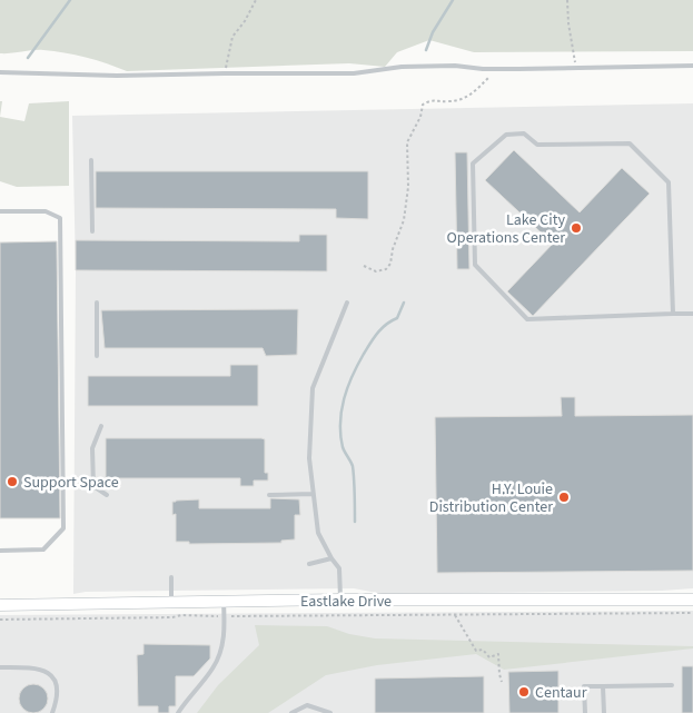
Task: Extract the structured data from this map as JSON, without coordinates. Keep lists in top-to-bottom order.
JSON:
{
  "streets": {
    "street": ["Eastlake Drive"]
  },
  "places": [
    "Lake City Operations Center",
    "Support Space",
    "H.Y. Louie Distribution Center",
    "Centaur"
  ]
}
